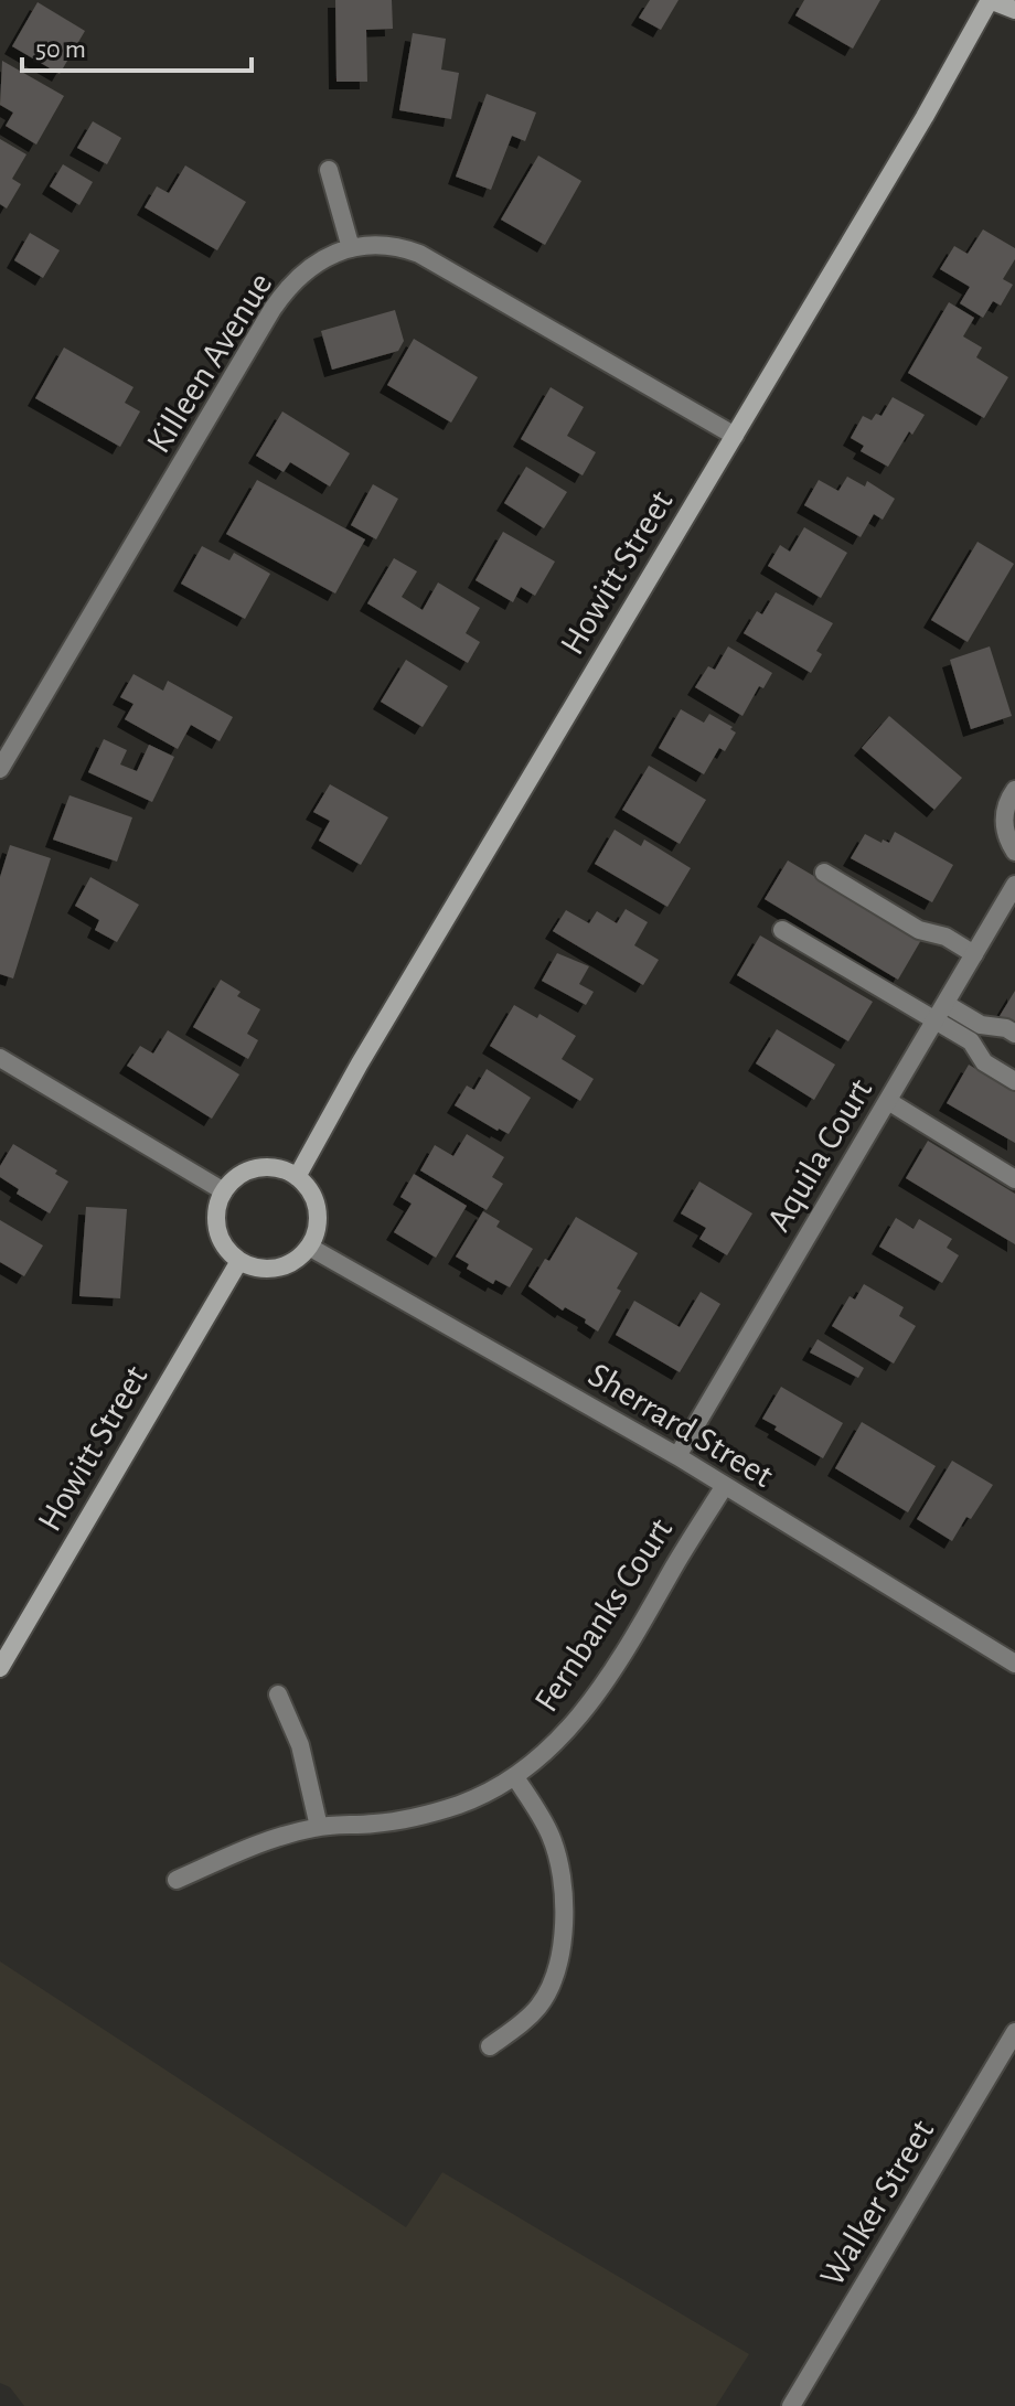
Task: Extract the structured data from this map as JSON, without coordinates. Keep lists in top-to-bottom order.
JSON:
{
  "streets": {
    "street": [
      "Killeen Avenue",
      "Howitt Street",
      "Aquila Court",
      "Sherrard Street",
      "Fernbanks Court",
      "Walker Street"
    ]
  },
  "crossings": [
    ["Killeen Avenue", "Howitt Street"],
    ["Howitt Street", "Sherrard Street"],
    ["Aquila Court", "Sherrard Street"],
    ["Sherrard Street", "Fernbanks Court"]
  ],
  "scale_bar": "50 m"
}
